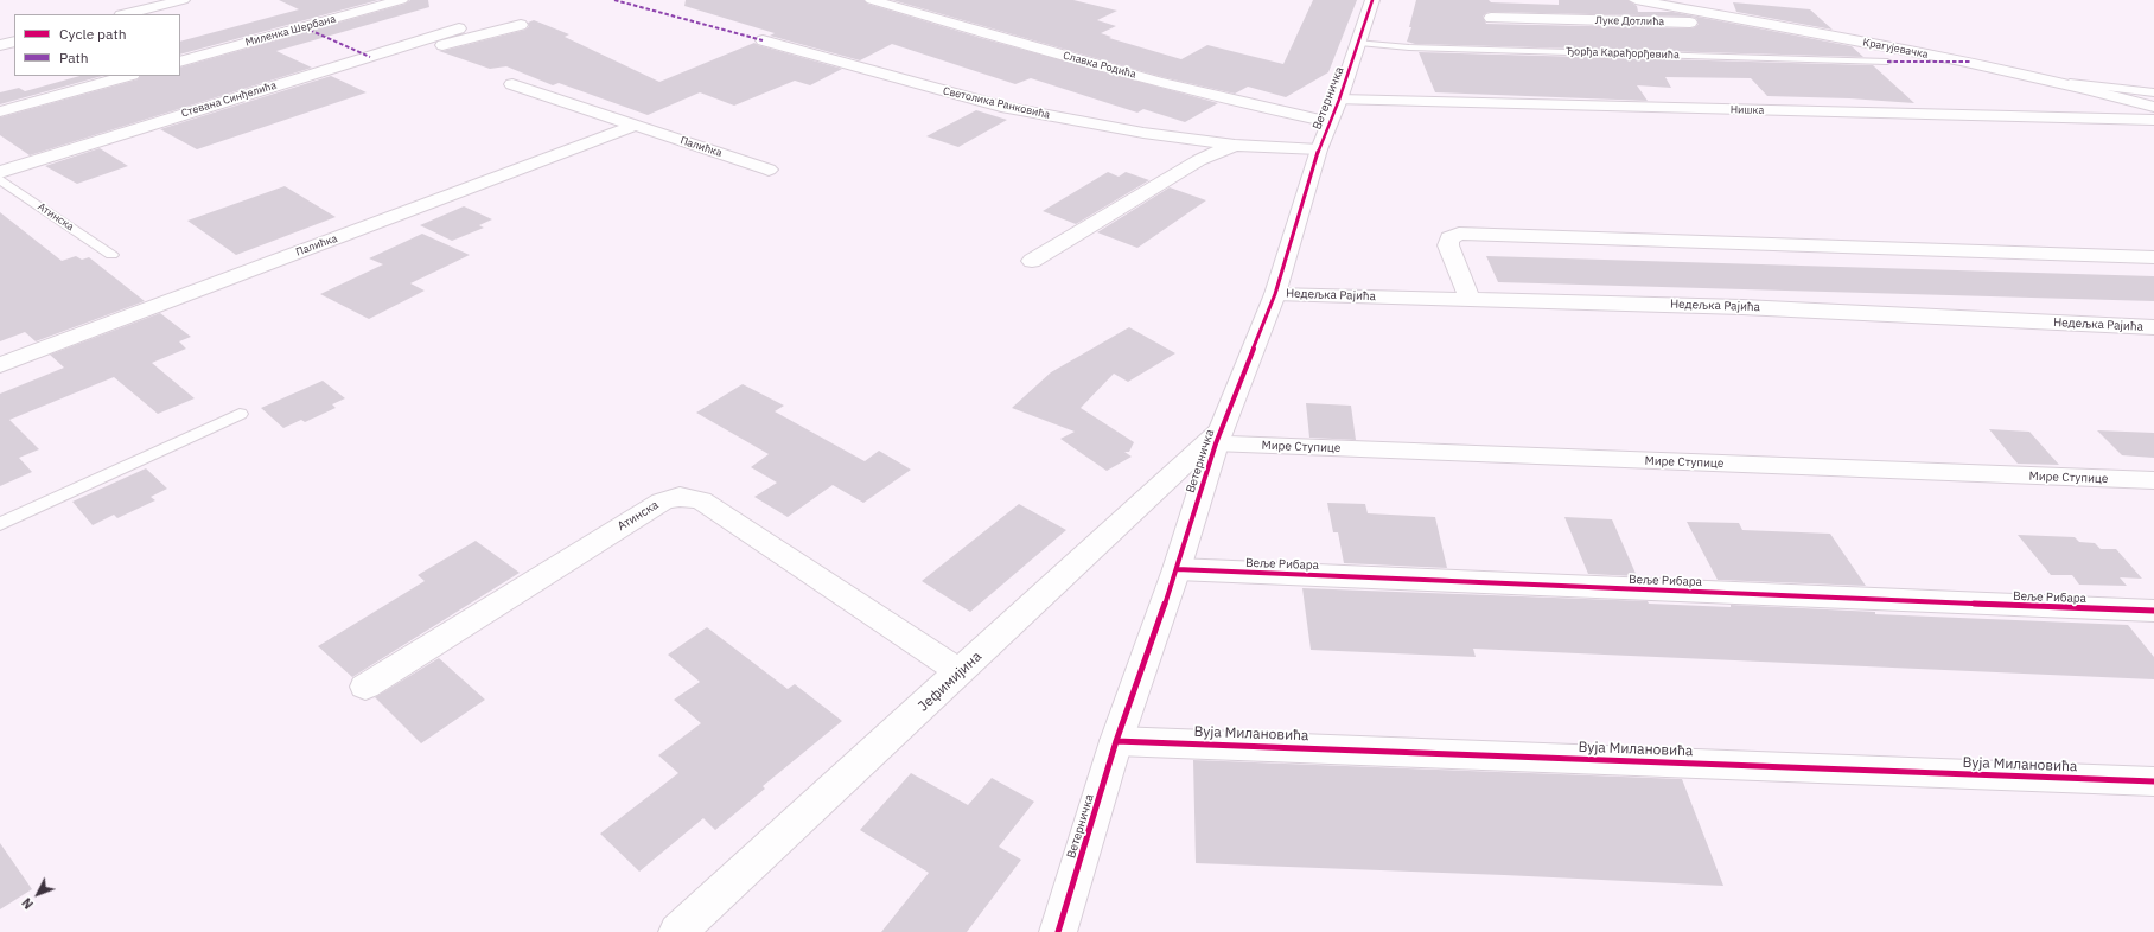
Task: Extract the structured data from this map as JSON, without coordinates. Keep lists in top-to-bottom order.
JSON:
{
  "streets": {
    "street": [
      "Луке Дотлића",
      "Миленка Шербана",
      "Крагујевачка",
      "Славка Родића",
      "Ветерничка",
      "Стевана Синђелића",
      "Светолика Ранковића",
      "Нишка",
      "Палићка",
      "Атинска",
      "Недељка Рајића",
      "Мире Ступице",
      "Веље Рибара",
      "Јефимијина",
      "Вуја Милановића"
    ],
    "lane": ["Ђорђа Карађорђевића"]
  },
  "crossings": [
    ["Луке Дотлића", "Крагујевачка"],
    ["Ђорђа Карађорђевића", "Ветерничка"],
    ["Славка Родића", "Ветерничка"],
    ["Ветерничка", "Светолика Ранковића"],
    ["Ветерничка", "Нишка"],
    ["Ветерничка", "Недељка Рајића"],
    ["Ветерничка", "Мире Ступице"],
    ["Ветерничка", "Веље Рибара"],
    ["Ветерничка", "Јефимијина"],
    ["Ветерничка", "Вуја Милановића"],
    ["Атинска", "Јефимијина"],
    ["Мире Ступице", "Јефимијина"]
  ],
  "legend": ["Cycle path", "Path"],
  "north": "bottom left"
}
